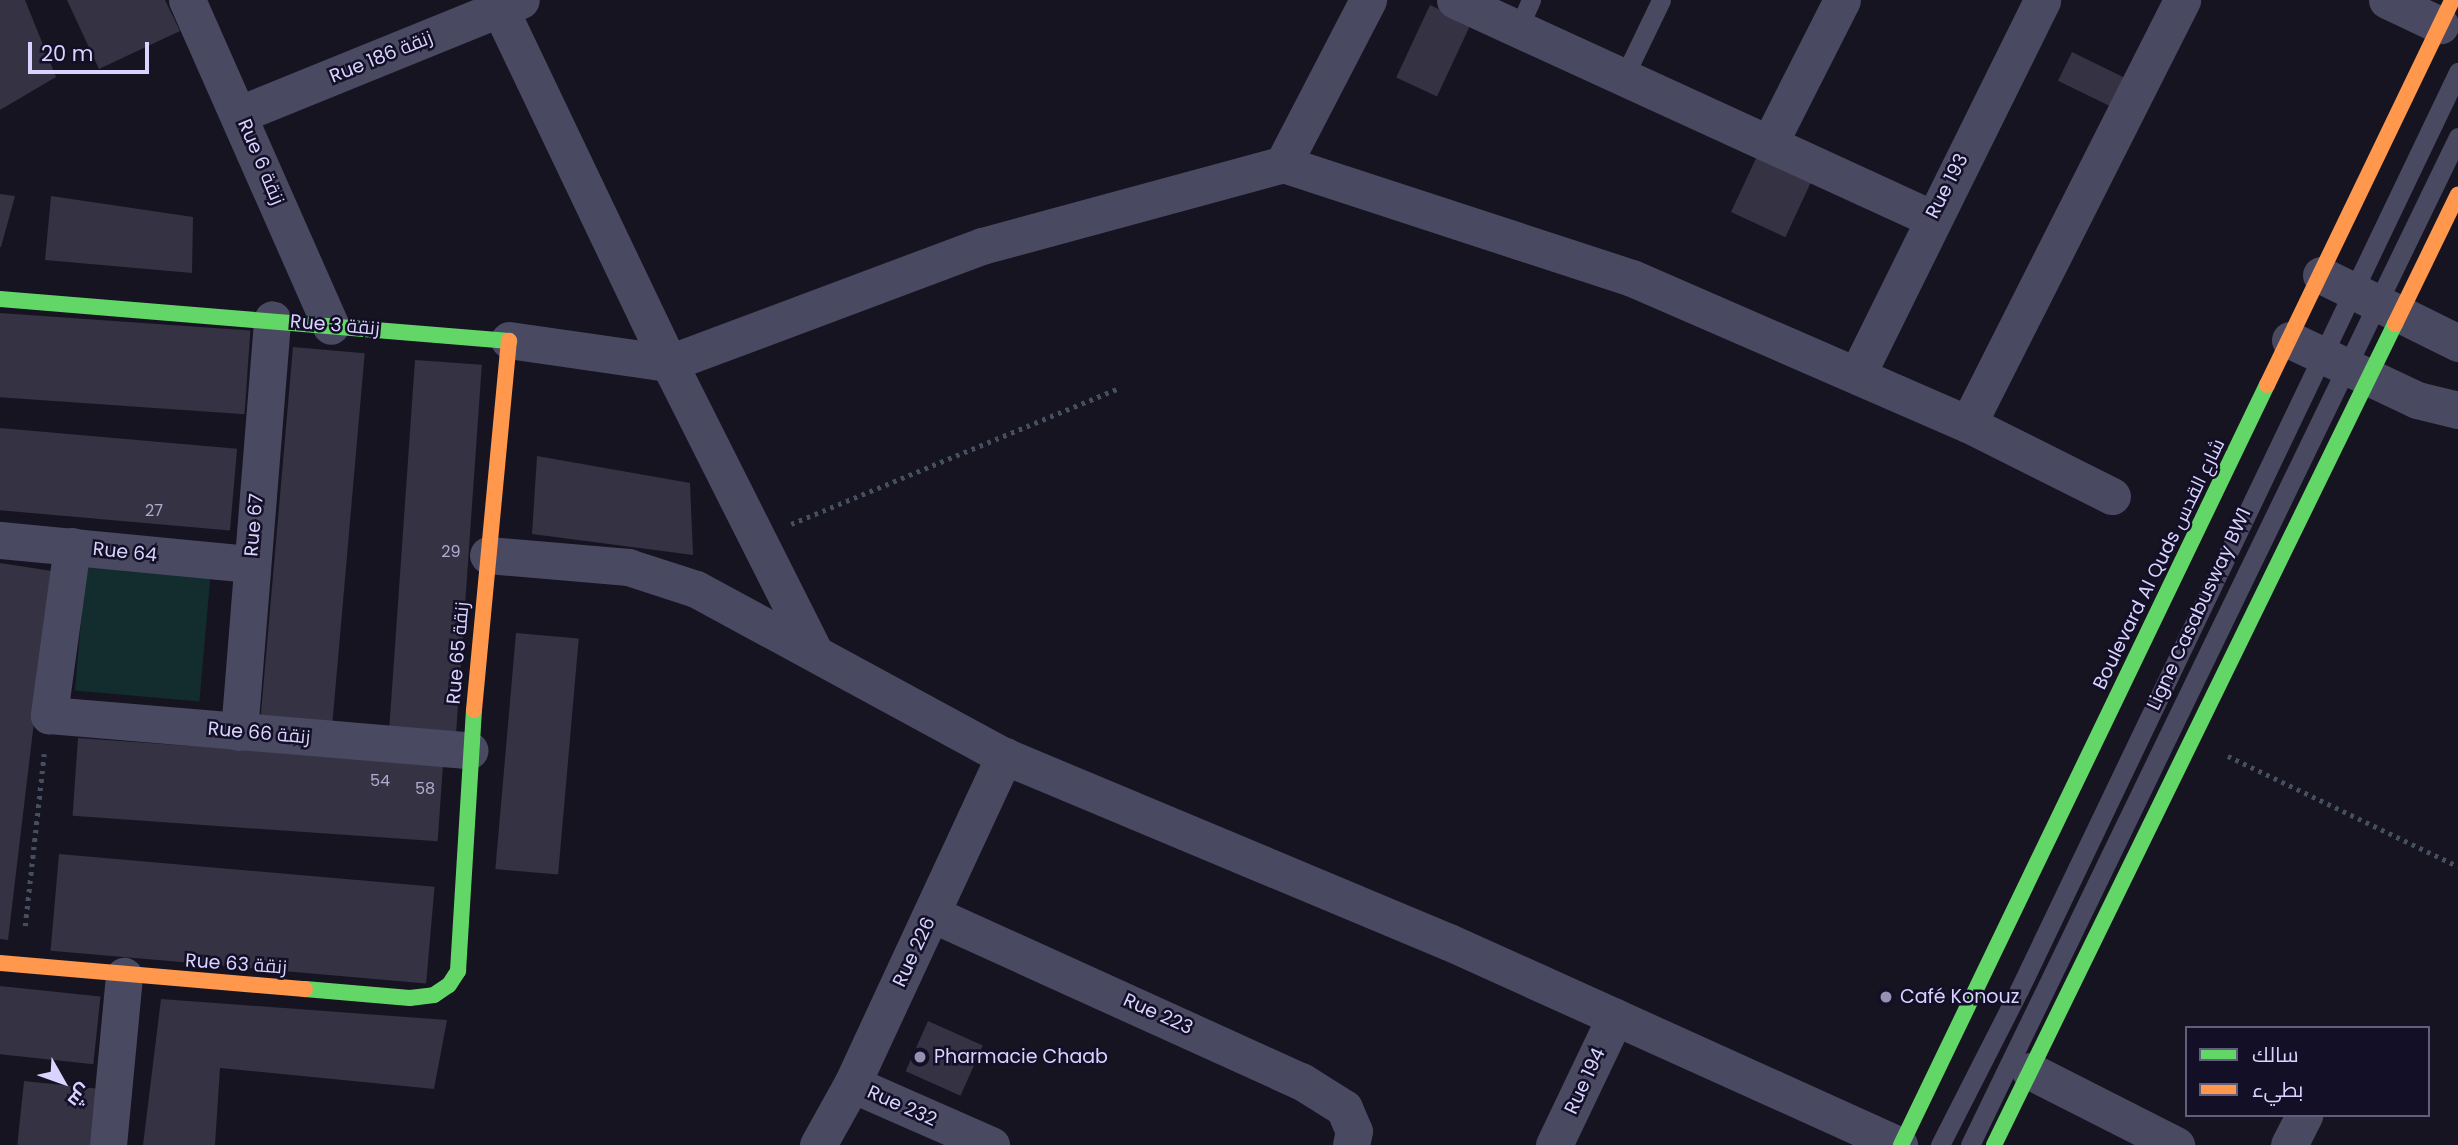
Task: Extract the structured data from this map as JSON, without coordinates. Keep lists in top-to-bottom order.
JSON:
{
  "streets": {
    "main road": [
      "Rue 3 زنقة",
      "Boulevard Al Quds شارع القدس",
      "Rue 65 زنقة",
      "Rue 63 زنقة"
    ],
    "street": [
      "Rue 186 زنقة",
      "Rue 6 زنقة",
      "Rue 193",
      "Rue 67",
      "Rue 64",
      "Rue 66 زنقة",
      "Rue 226",
      "Rue 223",
      "Rue 194",
      "Rue 232"
    ],
    "lane": ["Ligne Casabusway BW1"]
  },
  "crossings": [
    ["Rue 186 زنقة", "Rue 6 زنقة"],
    ["Rue 6 زنقة", "Rue 3 زنقة"],
    ["Rue 3 زنقة", "Rue 67"],
    ["Rue 3 زنقة", "Rue 65 زنقة"],
    ["Rue 67", "Rue 64"],
    ["Rue 67", "Rue 66 زنقة"],
    ["Boulevard Al Quds شارع القدس", "Ligne Casabusway BW1"],
    ["Rue 65 زنقة", "Rue 66 زنقة"],
    ["Rue 65 زنقة", "Rue 63 زنقة"],
    ["Rue 226", "Rue 223"],
    ["Rue 226", "Rue 232"]
  ],
  "places": ["Café Konouz", "Pharmacie Chaab"],
  "house_numbers": [
    "27",
    "29",
    "54",
    "58"
  ],
  "legend": ["سالك", "بطيء"],
  "scale_bar": "20 m",
  "north": "bottom right"
}
